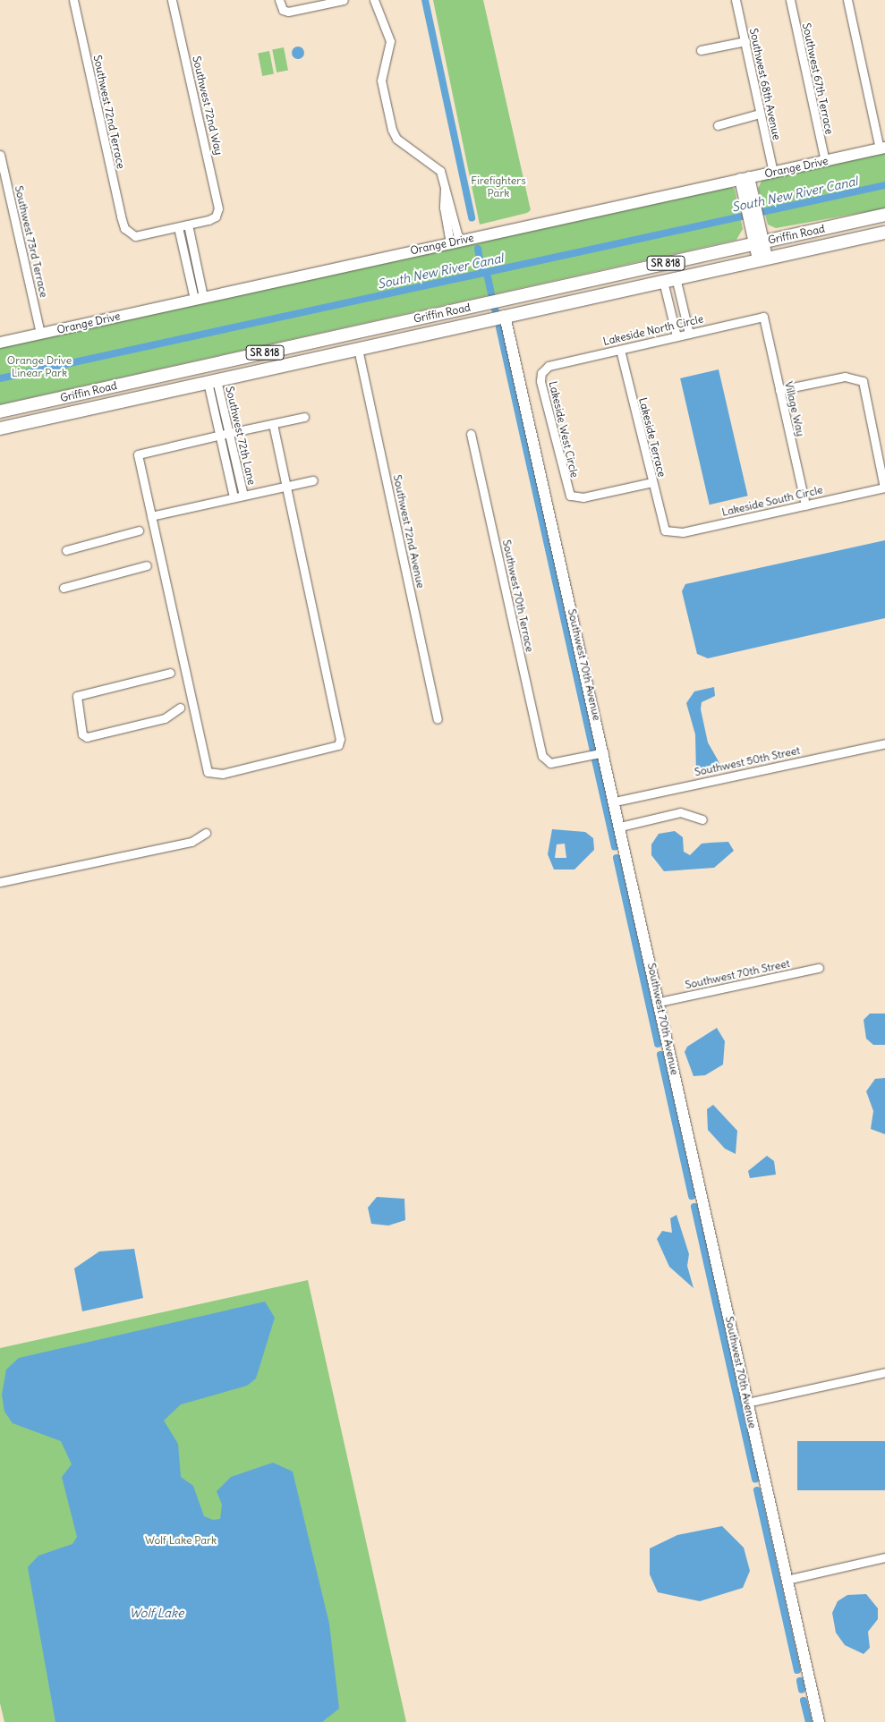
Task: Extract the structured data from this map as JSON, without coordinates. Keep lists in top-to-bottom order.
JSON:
{
  "streets": {
    "main road": ["Griffin Road", "SR 818"],
    "street": [
      "Southwest 67th Terrace",
      "Southwest 68th Avenue",
      "Southwest 72nd Way",
      "Southwest 72nd Terrace",
      "Orange Drive",
      "Southwest 73rd Terrace",
      "Lakeside North Circle",
      "Village Way",
      "Lakeside West Circle",
      "Southwest 72th Lane",
      "Lakeside Terrace",
      "Lakeside South Circle",
      "Southwest 72nd Avenue",
      "Southwest 70th Terrace",
      "Southwest 70th Avenue",
      "Southwest 50th Street",
      "Southwest 70th Street"
    ]
  },
  "crossings": [
    ["Southwest 67th Terrace", "Orange Drive"],
    ["Southwest 68th Avenue", "Orange Drive"],
    ["Orange Drive", "Southwest 73rd Terrace"],
    ["Griffin Road", "Southwest 72th Lane"],
    ["Griffin Road", "Southwest 72nd Avenue"],
    ["Griffin Road", "Southwest 70th Avenue"],
    ["Lakeside North Circle", "Village Way"],
    ["Lakeside North Circle", "Lakeside West Circle"],
    ["Lakeside North Circle", "Lakeside Terrace"],
    ["Village Way", "Lakeside South Circle"],
    ["Lakeside West Circle", "Lakeside Terrace"],
    ["Lakeside Terrace", "Lakeside South Circle"],
    ["Southwest 70th Terrace", "Southwest 70th Avenue"],
    ["Southwest 70th Avenue", "Southwest 50th Street"],
    ["Southwest 70th Avenue", "Southwest 70th Street"]
  ],
  "water": ["South New River Canal", "Wolf Lake"],
  "parks": ["Firefighters Park", "Orange Drive Linear Park", "Wolf Lake Park"]
}
